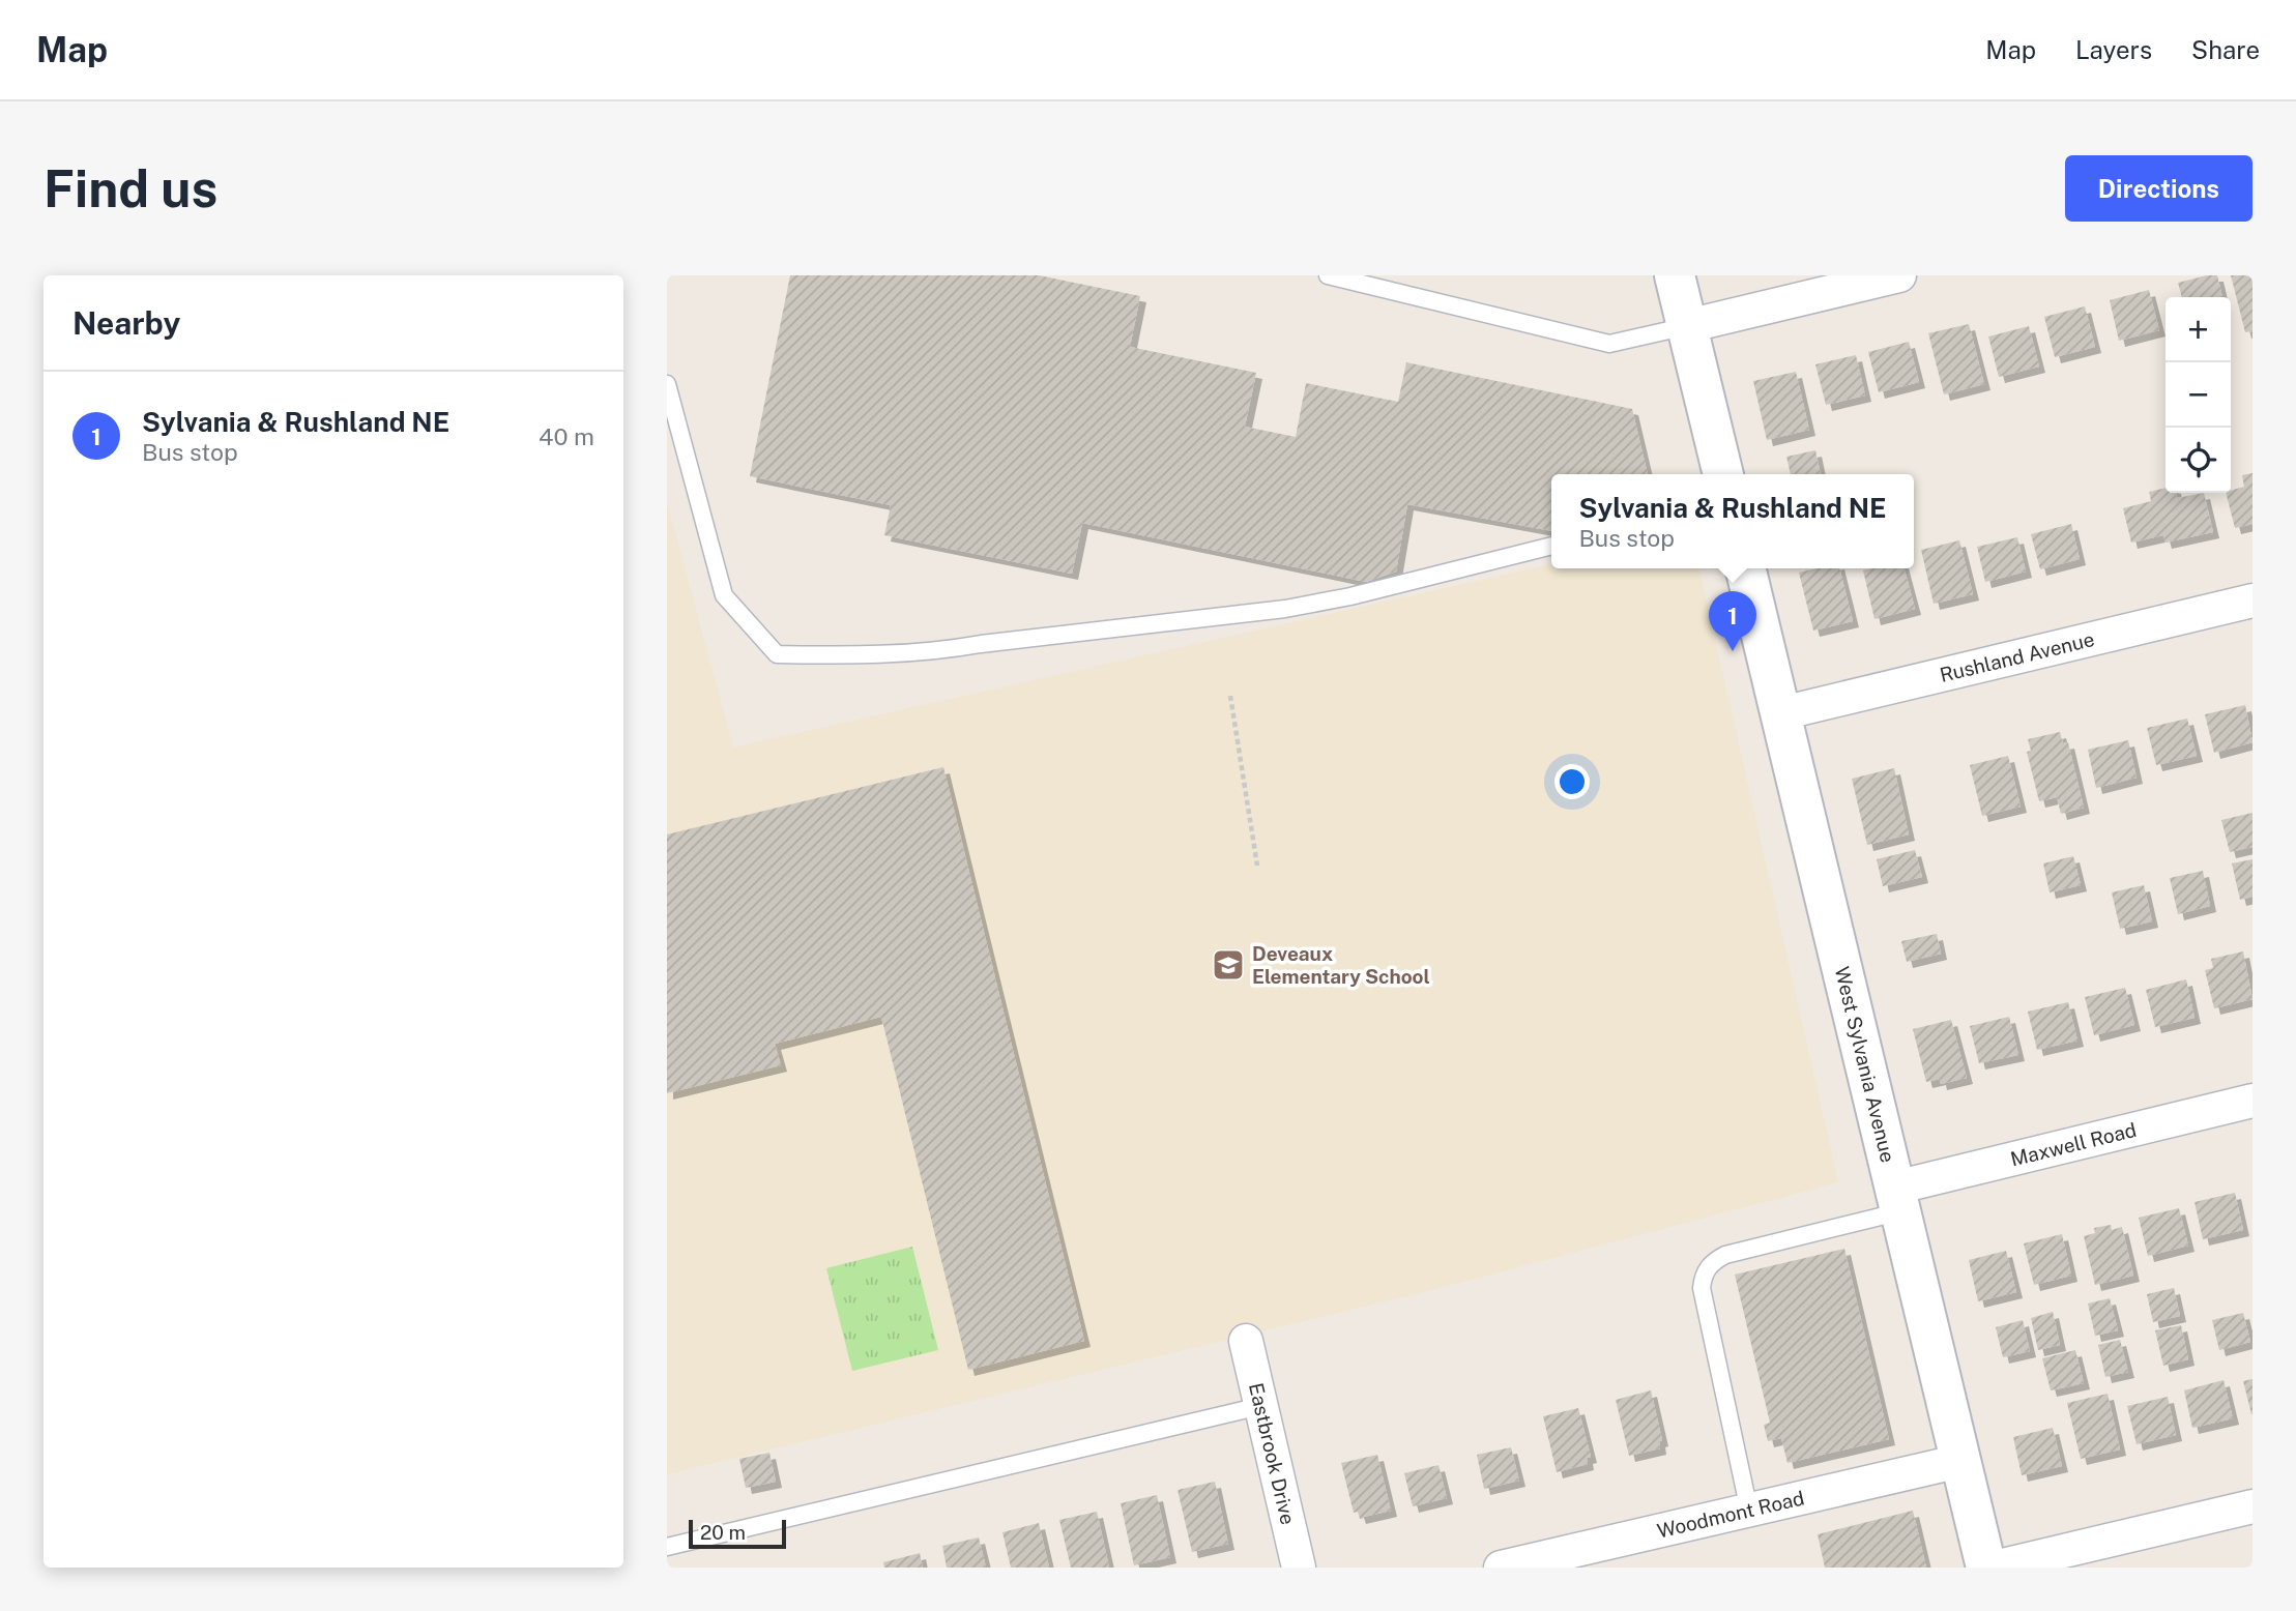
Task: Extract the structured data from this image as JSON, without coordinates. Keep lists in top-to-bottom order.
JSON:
{
  "streets": {
    "main road": ["West Sylvania Avenue"],
    "street": [
      "Rushland Avenue",
      "Maxwell Road",
      "Eastbrook Drive",
      "Woodmont Road"
    ]
  },
  "crossings": [
    ["Rushland Avenue", "West Sylvania Avenue"],
    ["West Sylvania Avenue", "Maxwell Road"],
    ["West Sylvania Avenue", "Woodmont Road"]
  ],
  "places": {
    "school or university": ["Deveaux Elementary School"]
  },
  "scale_bar": "20 m",
  "page": {
    "header": "Map",
    "nav": ["Map", "Layers", "Share"],
    "buttons": "Directions",
    "title": "Find us",
    "heading": "Nearby",
    "map_buttons": ["+", "−"],
    "list": [
      {
        "mark": "1",
        "name": "Sylvania & Rushland NE",
        "note": "Bus stop",
        "value": "40 m"
      }
    ],
    "popup": ["Sylvania & Rushland NE", "Bus stop"],
    "pins": "1",
    "scale": "20 m"
  }
}
